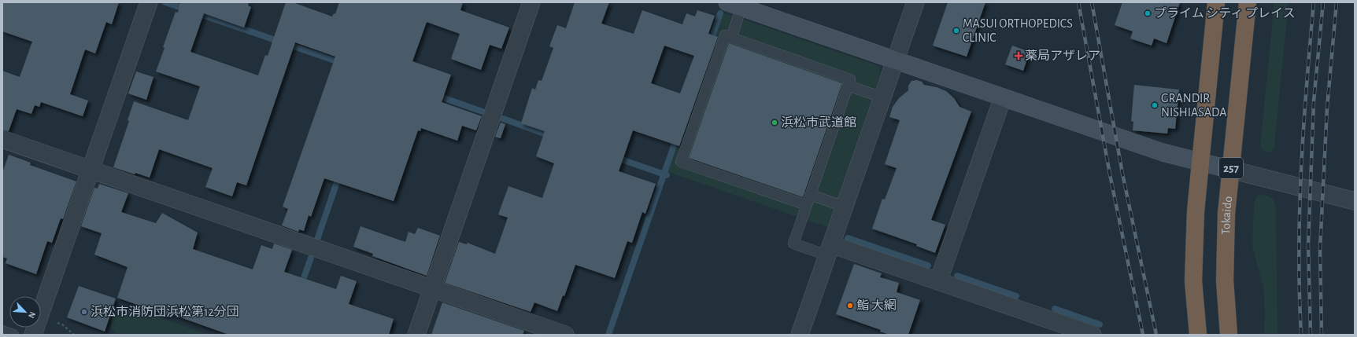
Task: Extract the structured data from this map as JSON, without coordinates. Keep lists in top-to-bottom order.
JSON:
{
  "streets": {
    "highway": ["257", "Tokaido"]
  },
  "places": {
    "other": [
      "プライム シティ プレイス",
      "MASUI ORTHOPEDICS CLINIC",
      "GRANDIR NISHIASADA",
      "浜松市武道館",
      "鮨 大網",
      "浜松市消防団浜松第12分団"
    ],
    "health": ["薬局アザレア"]
  },
  "north": "bottom right"
}
